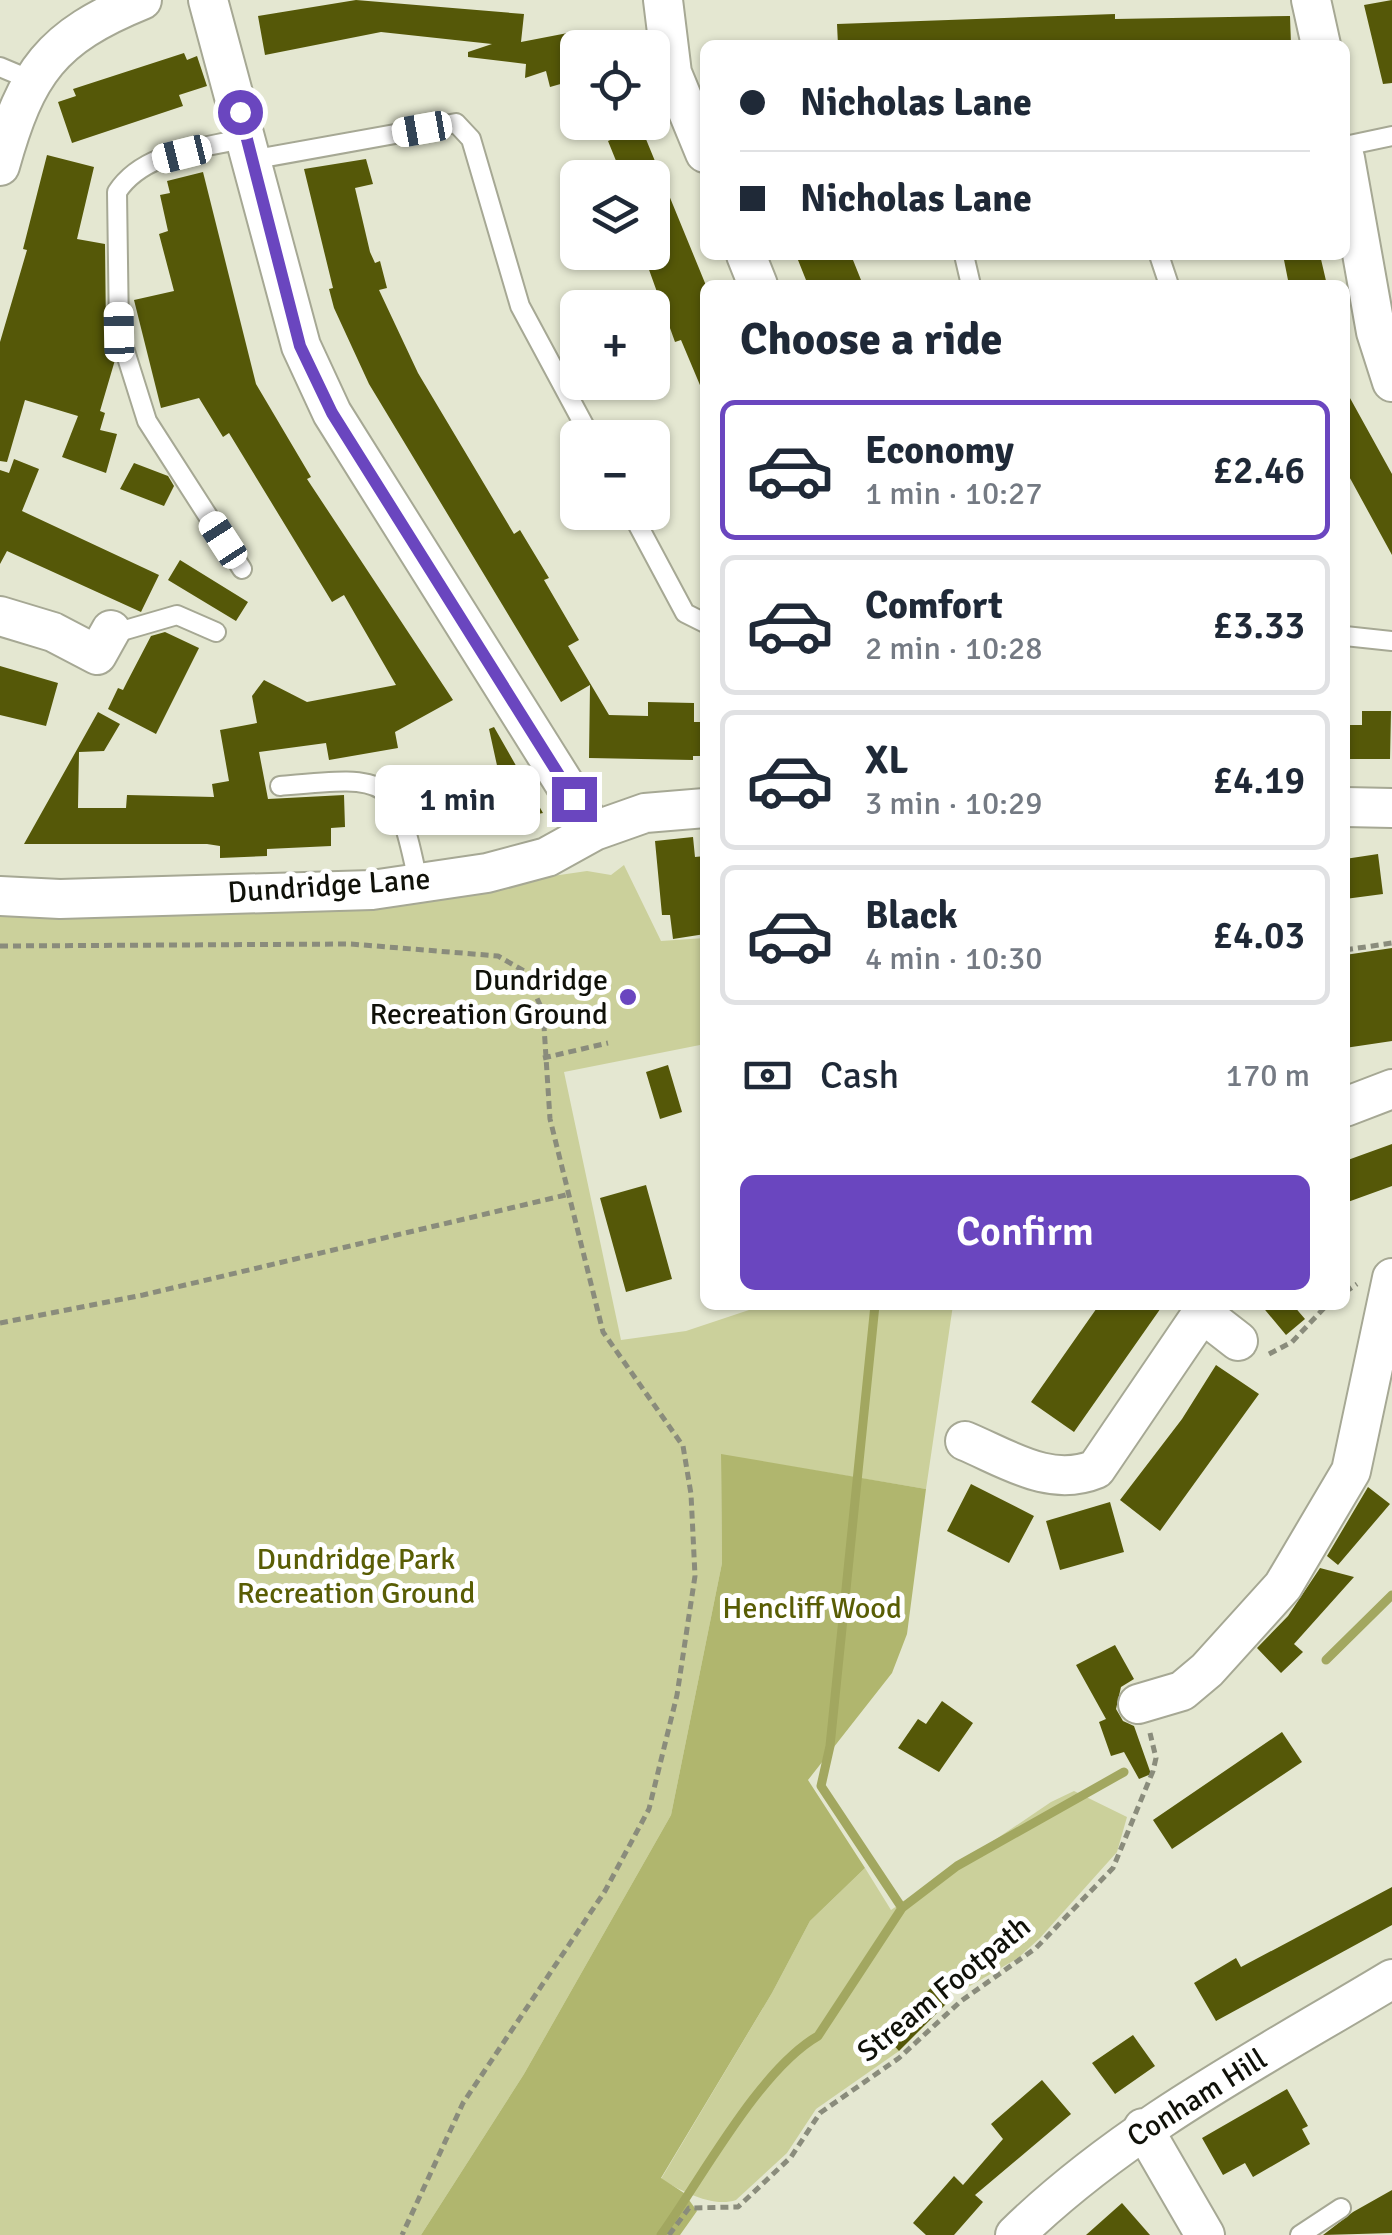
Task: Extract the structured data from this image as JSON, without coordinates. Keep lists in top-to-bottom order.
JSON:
{
  "streets": {
    "street": ["Dundridge Lane", "Conham Hill"],
    "path": ["Stream Footpath"]
  },
  "parks": ["Dundridge Park Recreation Ground", "Hencliff Wood"],
  "places": ["Dundridge Recreation Ground"],
  "page": {
    "map_buttons": ["+", "−"],
    "banner": ["Nicholas Lane", "Nicholas Lane"],
    "heading": "Choose a ride",
    "list": [
      {
        "name": "Economy",
        "note": "1 min · 10:27",
        "value": "£2.46"
      },
      {
        "name": "Comfort",
        "note": "2 min · 10:28",
        "value": "£3.33"
      },
      {
        "name": "XL",
        "note": "3 min · 10:29",
        "value": "£4.19"
      },
      {
        "name": "Black",
        "note": "4 min · 10:30",
        "value": "£4.03"
      }
    ],
    "bubble": "1 min",
    "pay": ["Cash", "170 m"],
    "buttons": "Confirm"
  }
}
